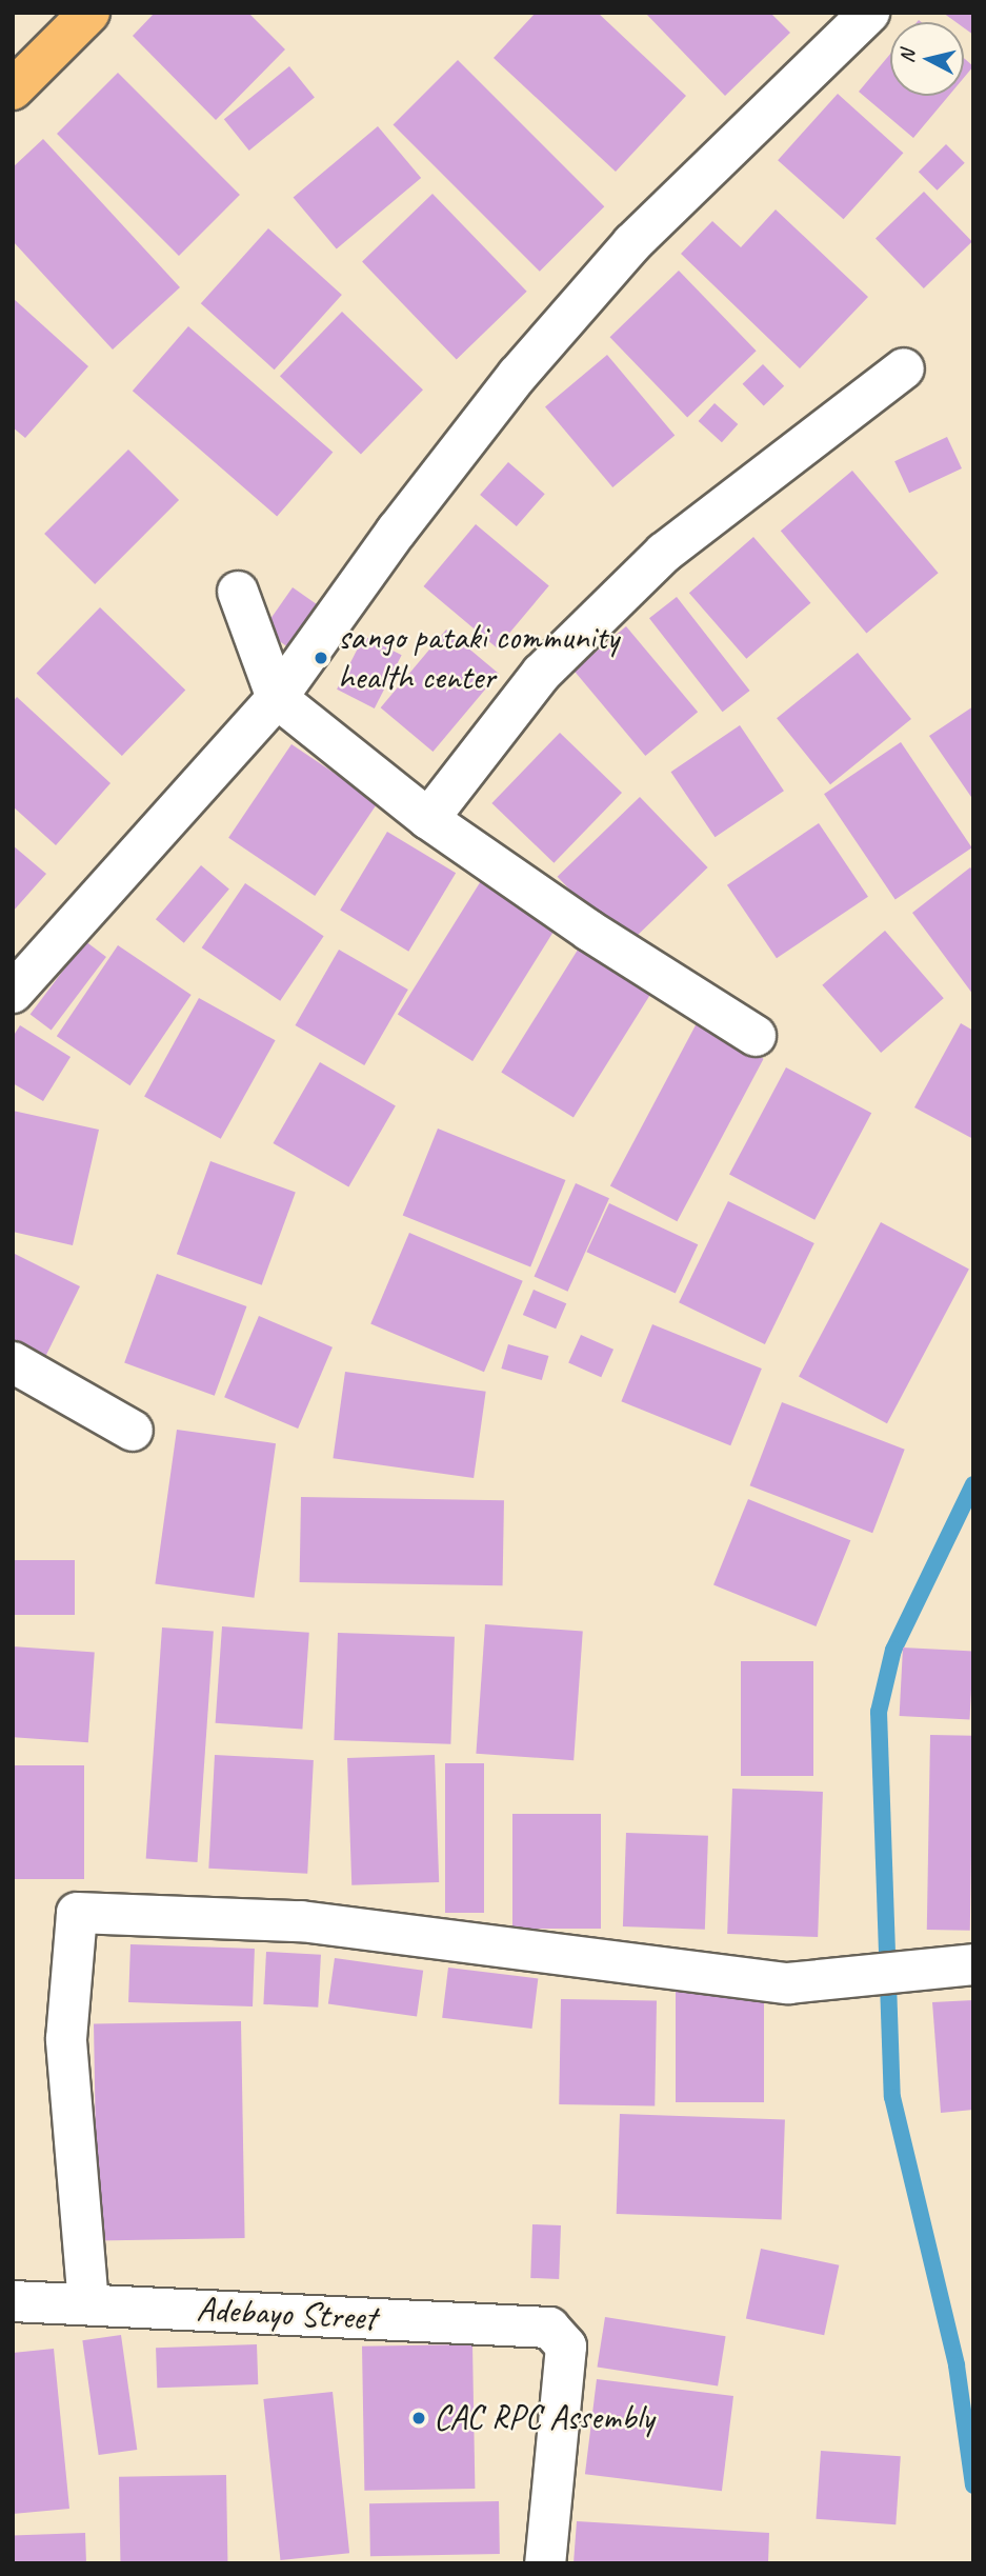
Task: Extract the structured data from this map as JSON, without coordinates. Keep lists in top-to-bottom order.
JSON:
{
  "streets": {
    "street": ["Adebayo Street"]
  },
  "places": ["sango pataki community health center", "CAC RPC Assembly"],
  "north": "left"
}
